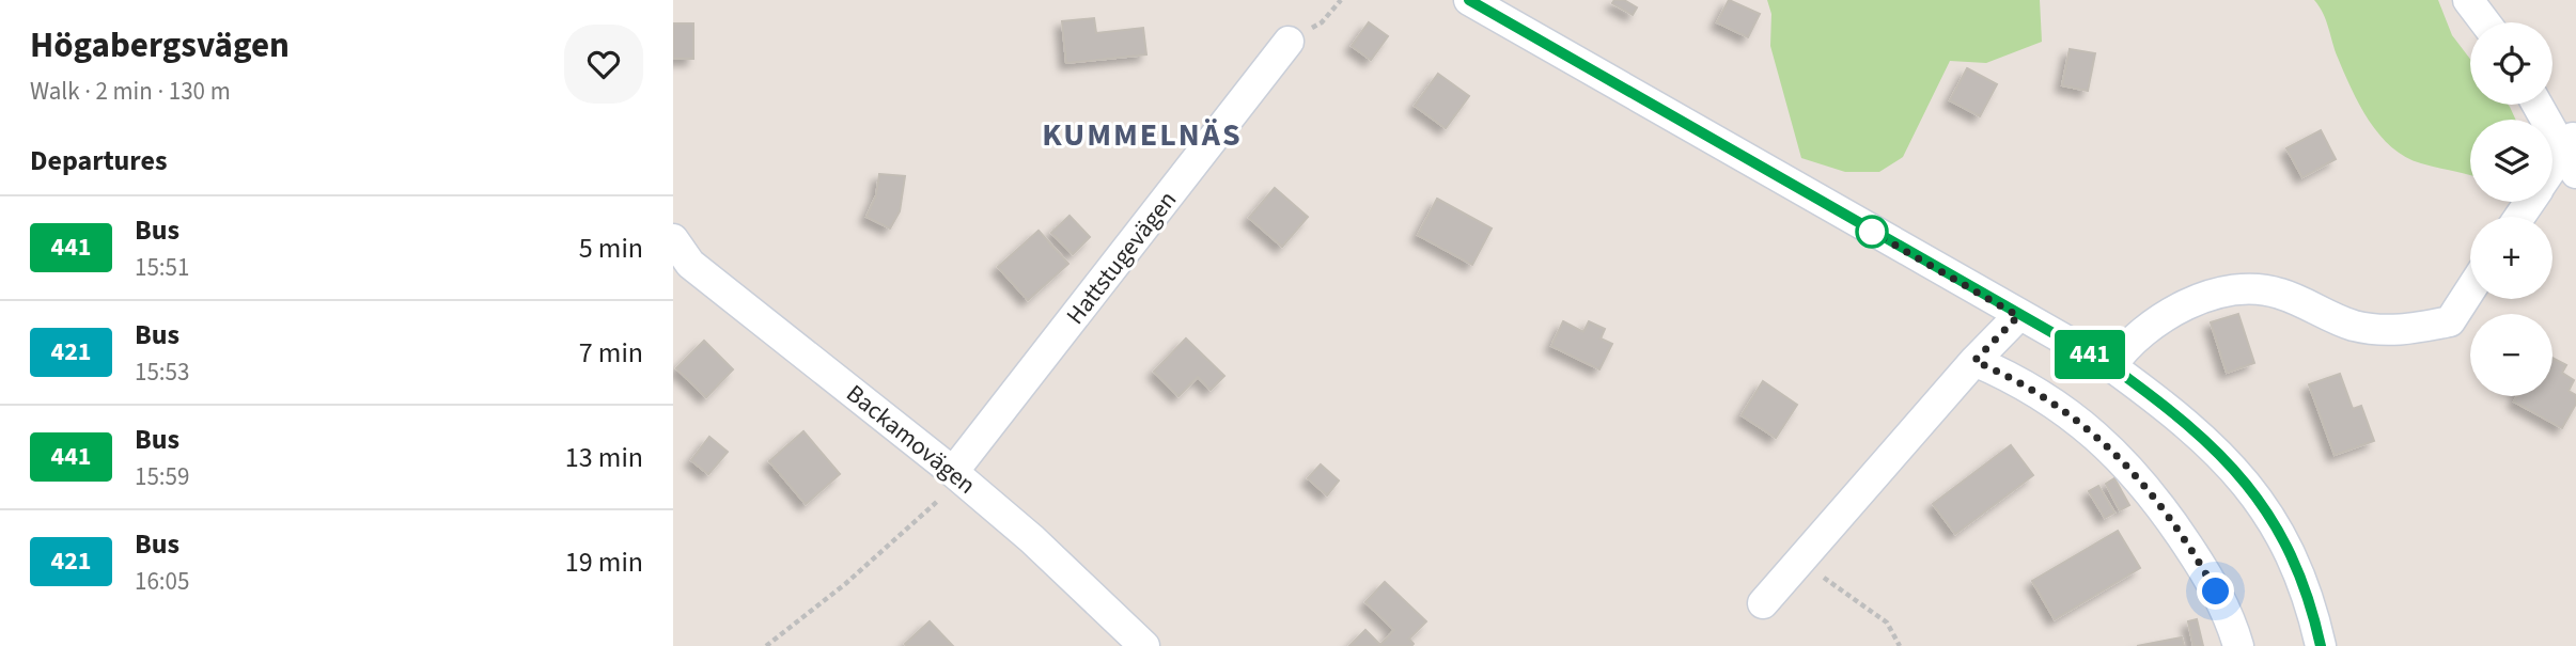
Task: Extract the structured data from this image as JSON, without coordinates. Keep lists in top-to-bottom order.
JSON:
{
  "streets": {
    "street": ["Hattstugevägen", "Backamovägen"]
  },
  "crossings": [
    ["Hattstugevägen", "Backamovägen"]
  ],
  "districts": ["KUMMELNÄS"],
  "lines": ["bus line 441"],
  "page": {
    "heading": [
      ["Högabergsvägen", "Walk · 2 min · 130 m"],
      "Departures"
    ],
    "on_map": "441",
    "map_buttons": ["+", "−"],
    "list": [
      {
        "mark": "441",
        "name": "Bus",
        "note": "15:51",
        "value": "5 min"
      },
      {
        "mark": "421",
        "name": "Bus",
        "note": "15:53",
        "value": "7 min"
      },
      {
        "mark": "441",
        "name": "Bus",
        "note": "15:59",
        "value": "13 min"
      },
      {
        "mark": "421",
        "name": "Bus",
        "note": "16:05",
        "value": "19 min"
      }
    ]
  }
}
